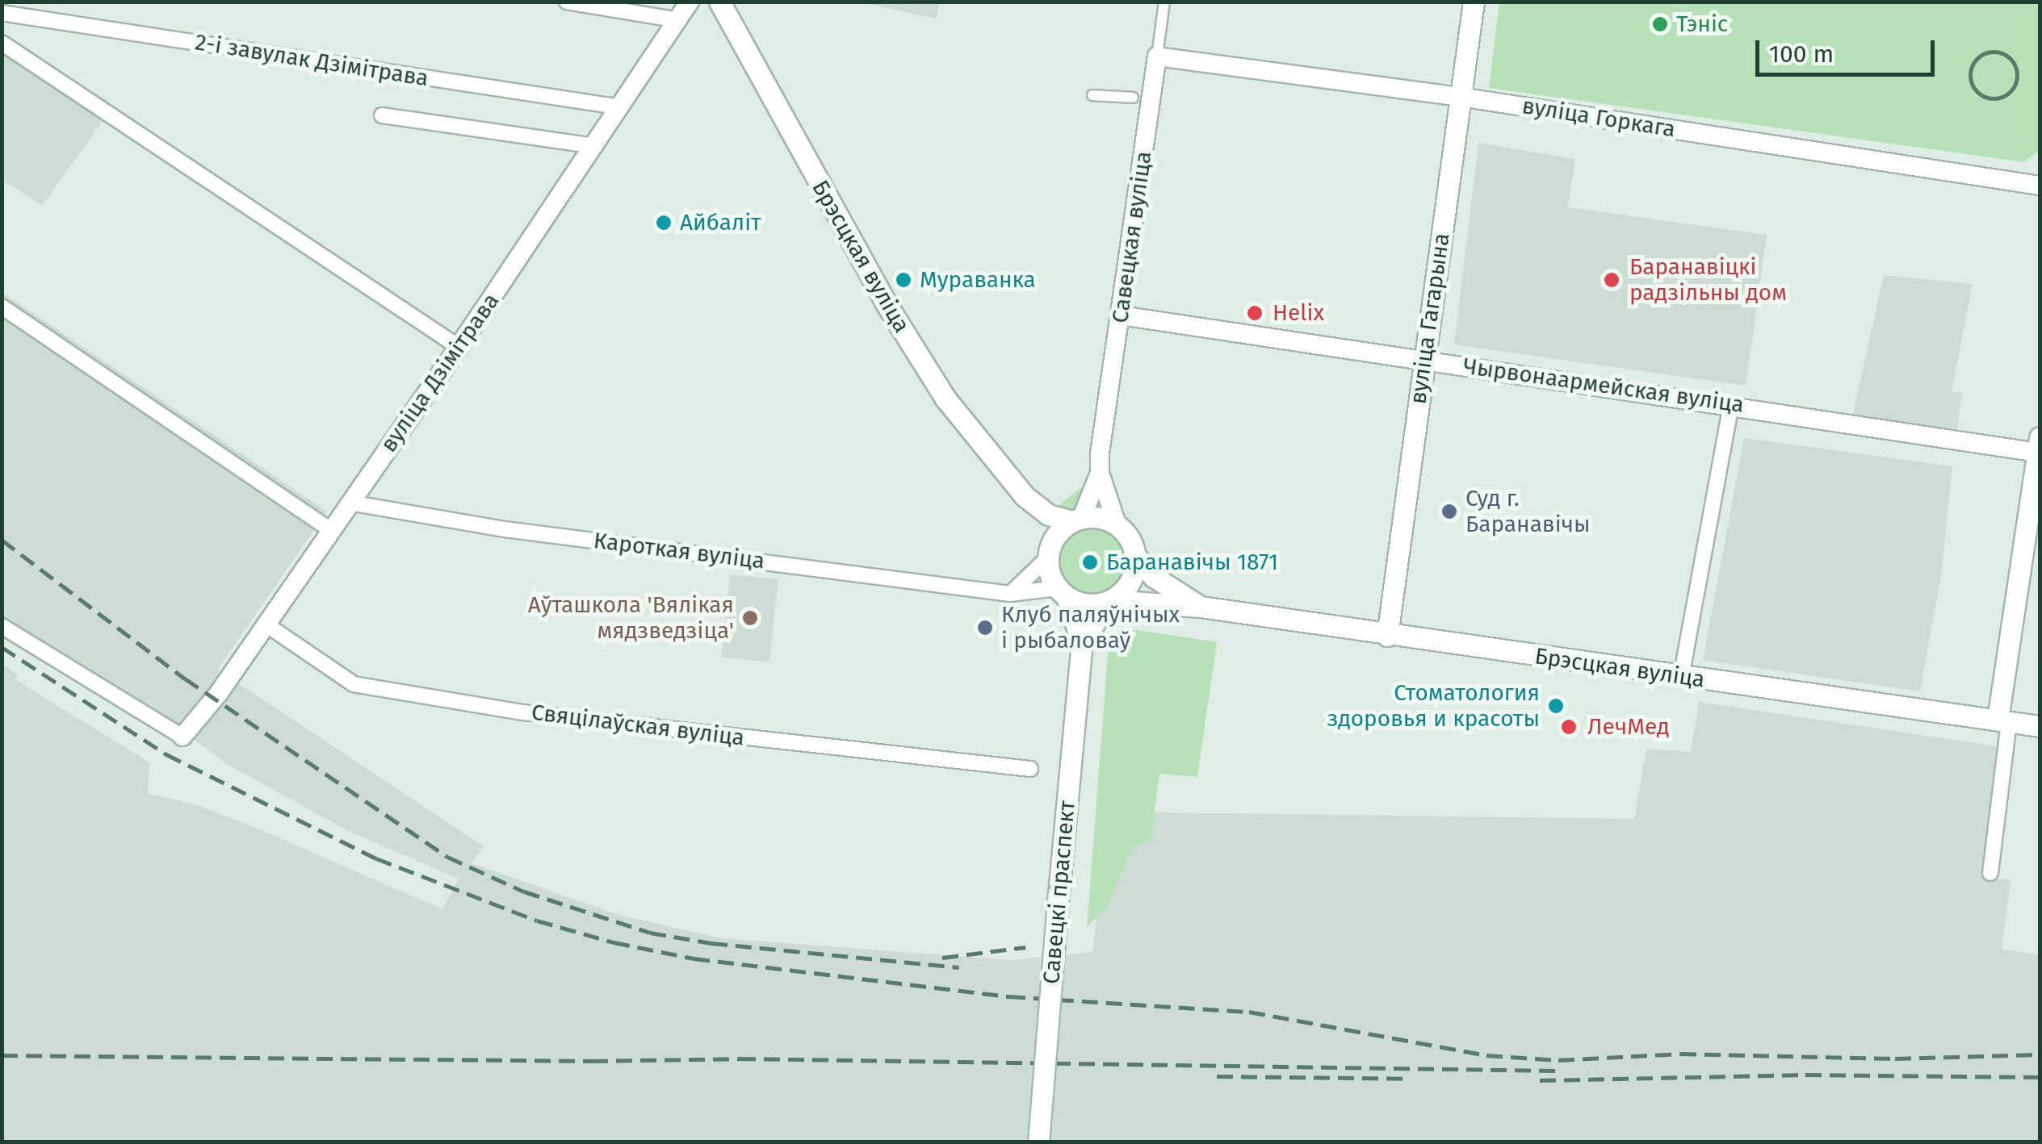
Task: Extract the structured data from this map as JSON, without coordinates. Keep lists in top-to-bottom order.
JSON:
{
  "streets": {
    "main road": ["Брэсцкая вуліца", "вуліца Гагарына", "Савецкі праспект"],
    "street": [
      "2-і завулак Дзімітрава",
      "вуліца Горкага",
      "Савецкая вуліца",
      "вуліца Дзімітрава",
      "Чырвонаармейская вуліца",
      "Кароткая вуліца",
      "Свяцілаўская вуліца"
    ]
  },
  "crossings": [
    ["2-і завулак Дзімітрава", "вуліца Дзімітрава"],
    ["вуліца Горкага", "Савецкая вуліца"],
    ["вуліца Горкага", "вуліца Гагарына"],
    ["Савецкая вуліца", "Брэсцкая вуліца"],
    ["Савецкая вуліца", "Чырвонаармейская вуліца"],
    ["Савецкая вуліца", "Кароткая вуліца"],
    ["Савецкая вуліца", "Савецкі праспект"],
    ["Брэсцкая вуліца", "вуліца Гагарына"],
    ["Брэсцкая вуліца", "Кароткая вуліца"],
    ["Брэсцкая вуліца", "Савецкі праспект"],
    ["вуліца Гагарына", "Чырвонаармейская вуліца"],
    ["вуліца Дзімітрава", "Кароткая вуліца"],
    ["вуліца Дзімітрава", "Свяцілаўская вуліца"],
    ["Кароткая вуліца", "Савецкі праспект"]
  ],
  "places": [
    "Тэніс",
    "Айбаліт",
    "Мураванка",
    "Баранавіцкі радзільны дом",
    "Helix",
    "Суд г. Баранавічы",
    "Баранавічы 1871",
    "Аўташкола 'Вялікая мядзведзіца'",
    "Клуб паляўнічых і рыбаловаў",
    "Стоматология здоровья и красоты",
    "ЛечМед"
  ],
  "scale_bar": "100 m"
}
